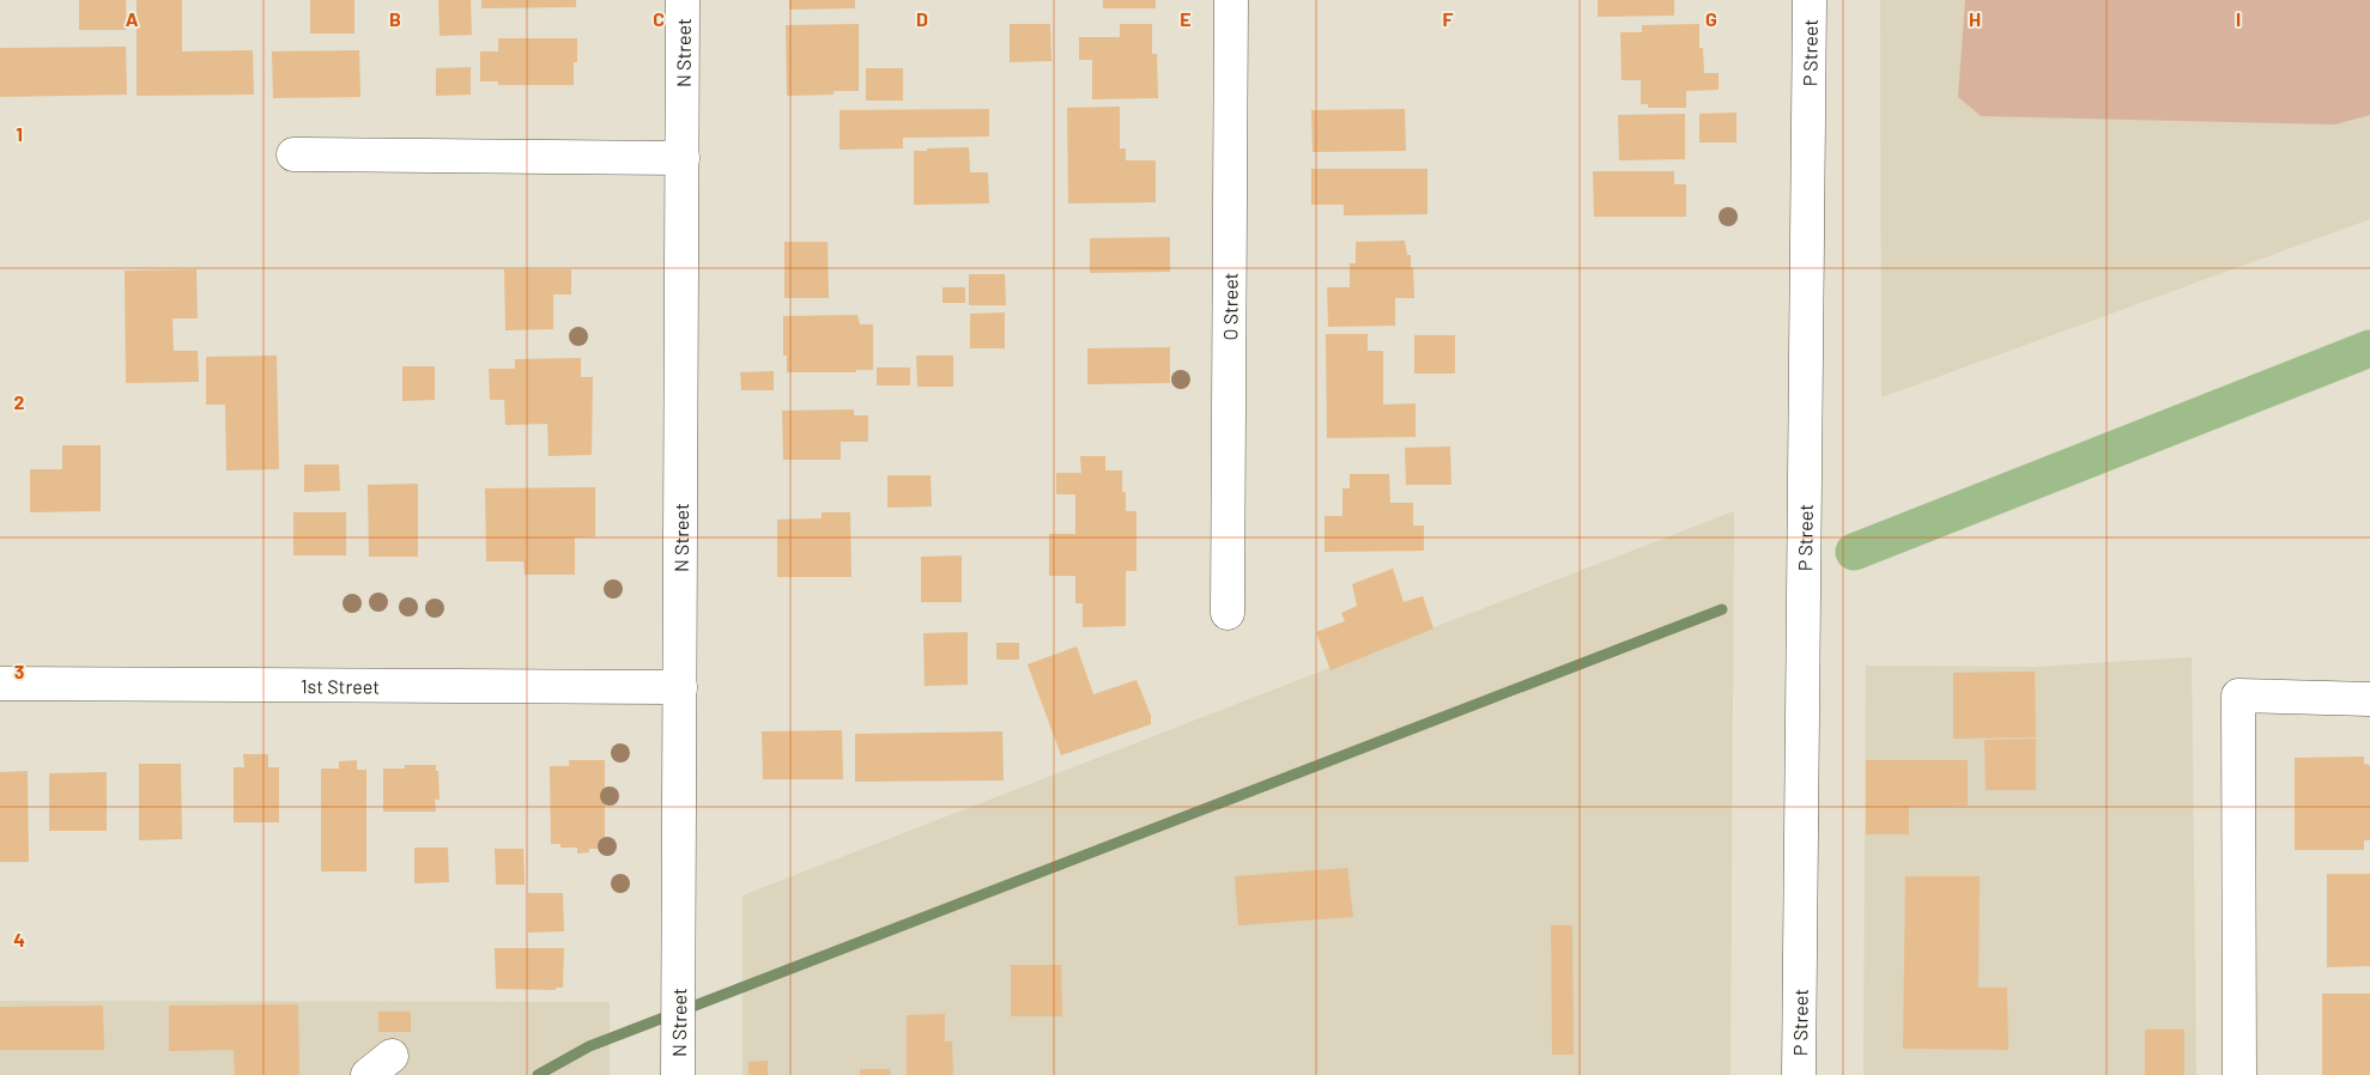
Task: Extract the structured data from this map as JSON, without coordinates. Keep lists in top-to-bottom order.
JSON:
{
  "streets": {
    "street": [
      "N Street",
      "P Street",
      "O Street",
      "1st Street"
    ]
  },
  "crossings": [
    ["N Street", "1st Street"]
  ],
  "grid": {
    "columns": [
      "A",
      "B",
      "C",
      "D",
      "E",
      "F",
      "G",
      "H",
      "I"
    ],
    "rows": [
      "1",
      "2",
      "3",
      "4"
    ]
  }
}
